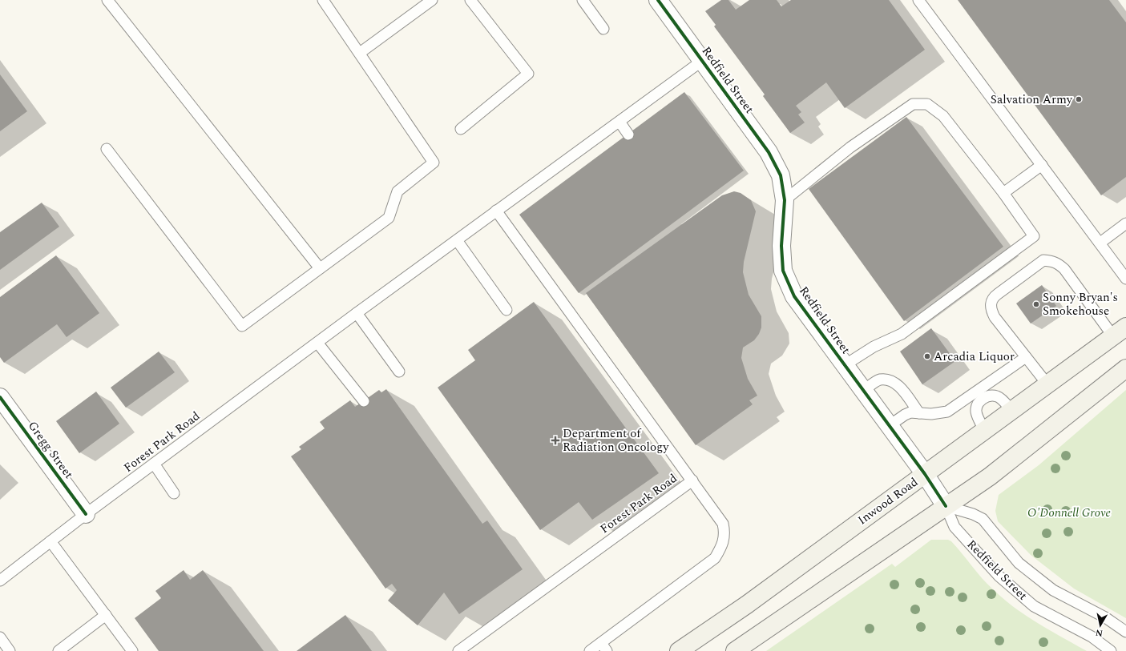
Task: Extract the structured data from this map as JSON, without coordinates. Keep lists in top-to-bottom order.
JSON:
{
  "streets": {
    "main road": ["Inwood Road"],
    "street": ["Redfield Street", "Gregg Street"],
    "lane": ["Forest Park Road"]
  },
  "crossings": [
    ["Redfield Street", "Forest Park Road"],
    ["Redfield Street", "Inwood Road"],
    ["Forest Park Road", "Gregg Street"]
  ],
  "parks": ["O'Donnell Grove"],
  "places": {
    "other": ["Salvation Army", "Sonny Bryan's Smokehouse", "Arcadia Liquor"],
    "health": ["Department of Radiation Oncology"]
  },
  "north": "bottom"
}
